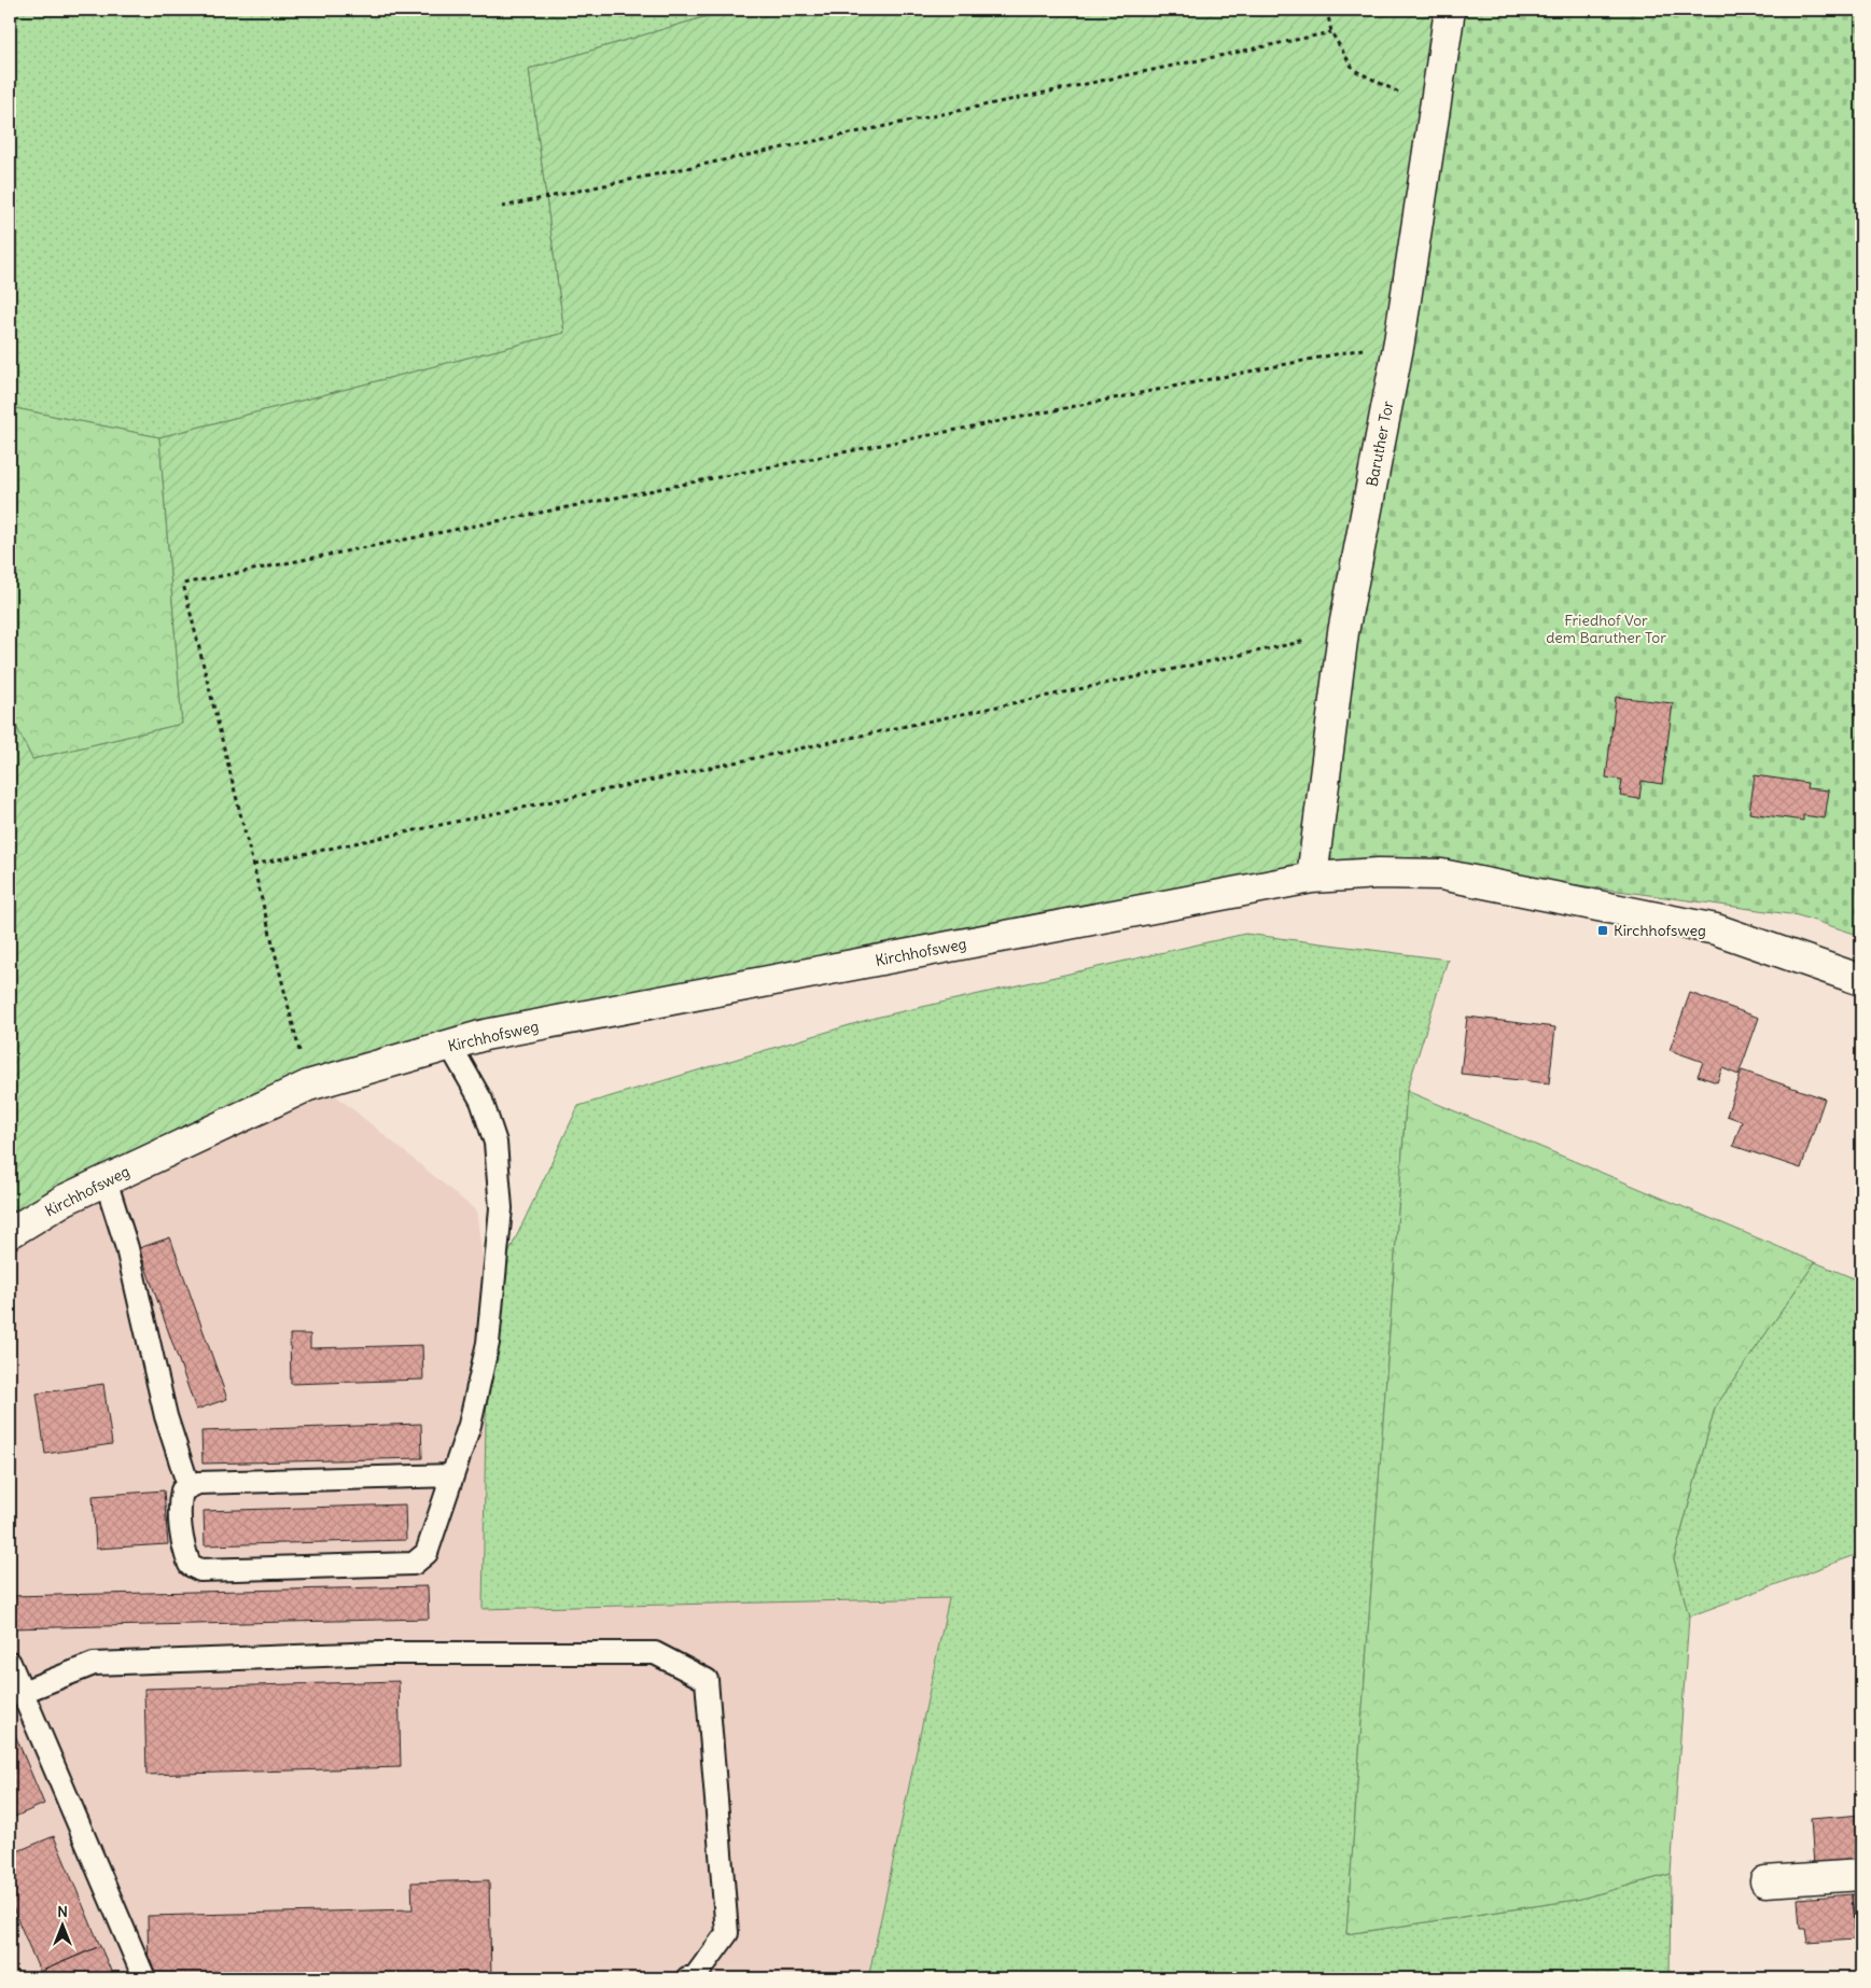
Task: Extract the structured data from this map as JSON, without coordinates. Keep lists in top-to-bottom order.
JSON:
{
  "streets": {
    "street": ["Baruther Tor", "Kirchhofsweg"]
  },
  "crossings": [
    ["Baruther Tor", "Kirchhofsweg"]
  ],
  "parks": ["Friedhof Vor dem Baruther Tor"],
  "places": {
    "transit": ["Kirchhofsweg"]
  },
  "north": "top"
}
